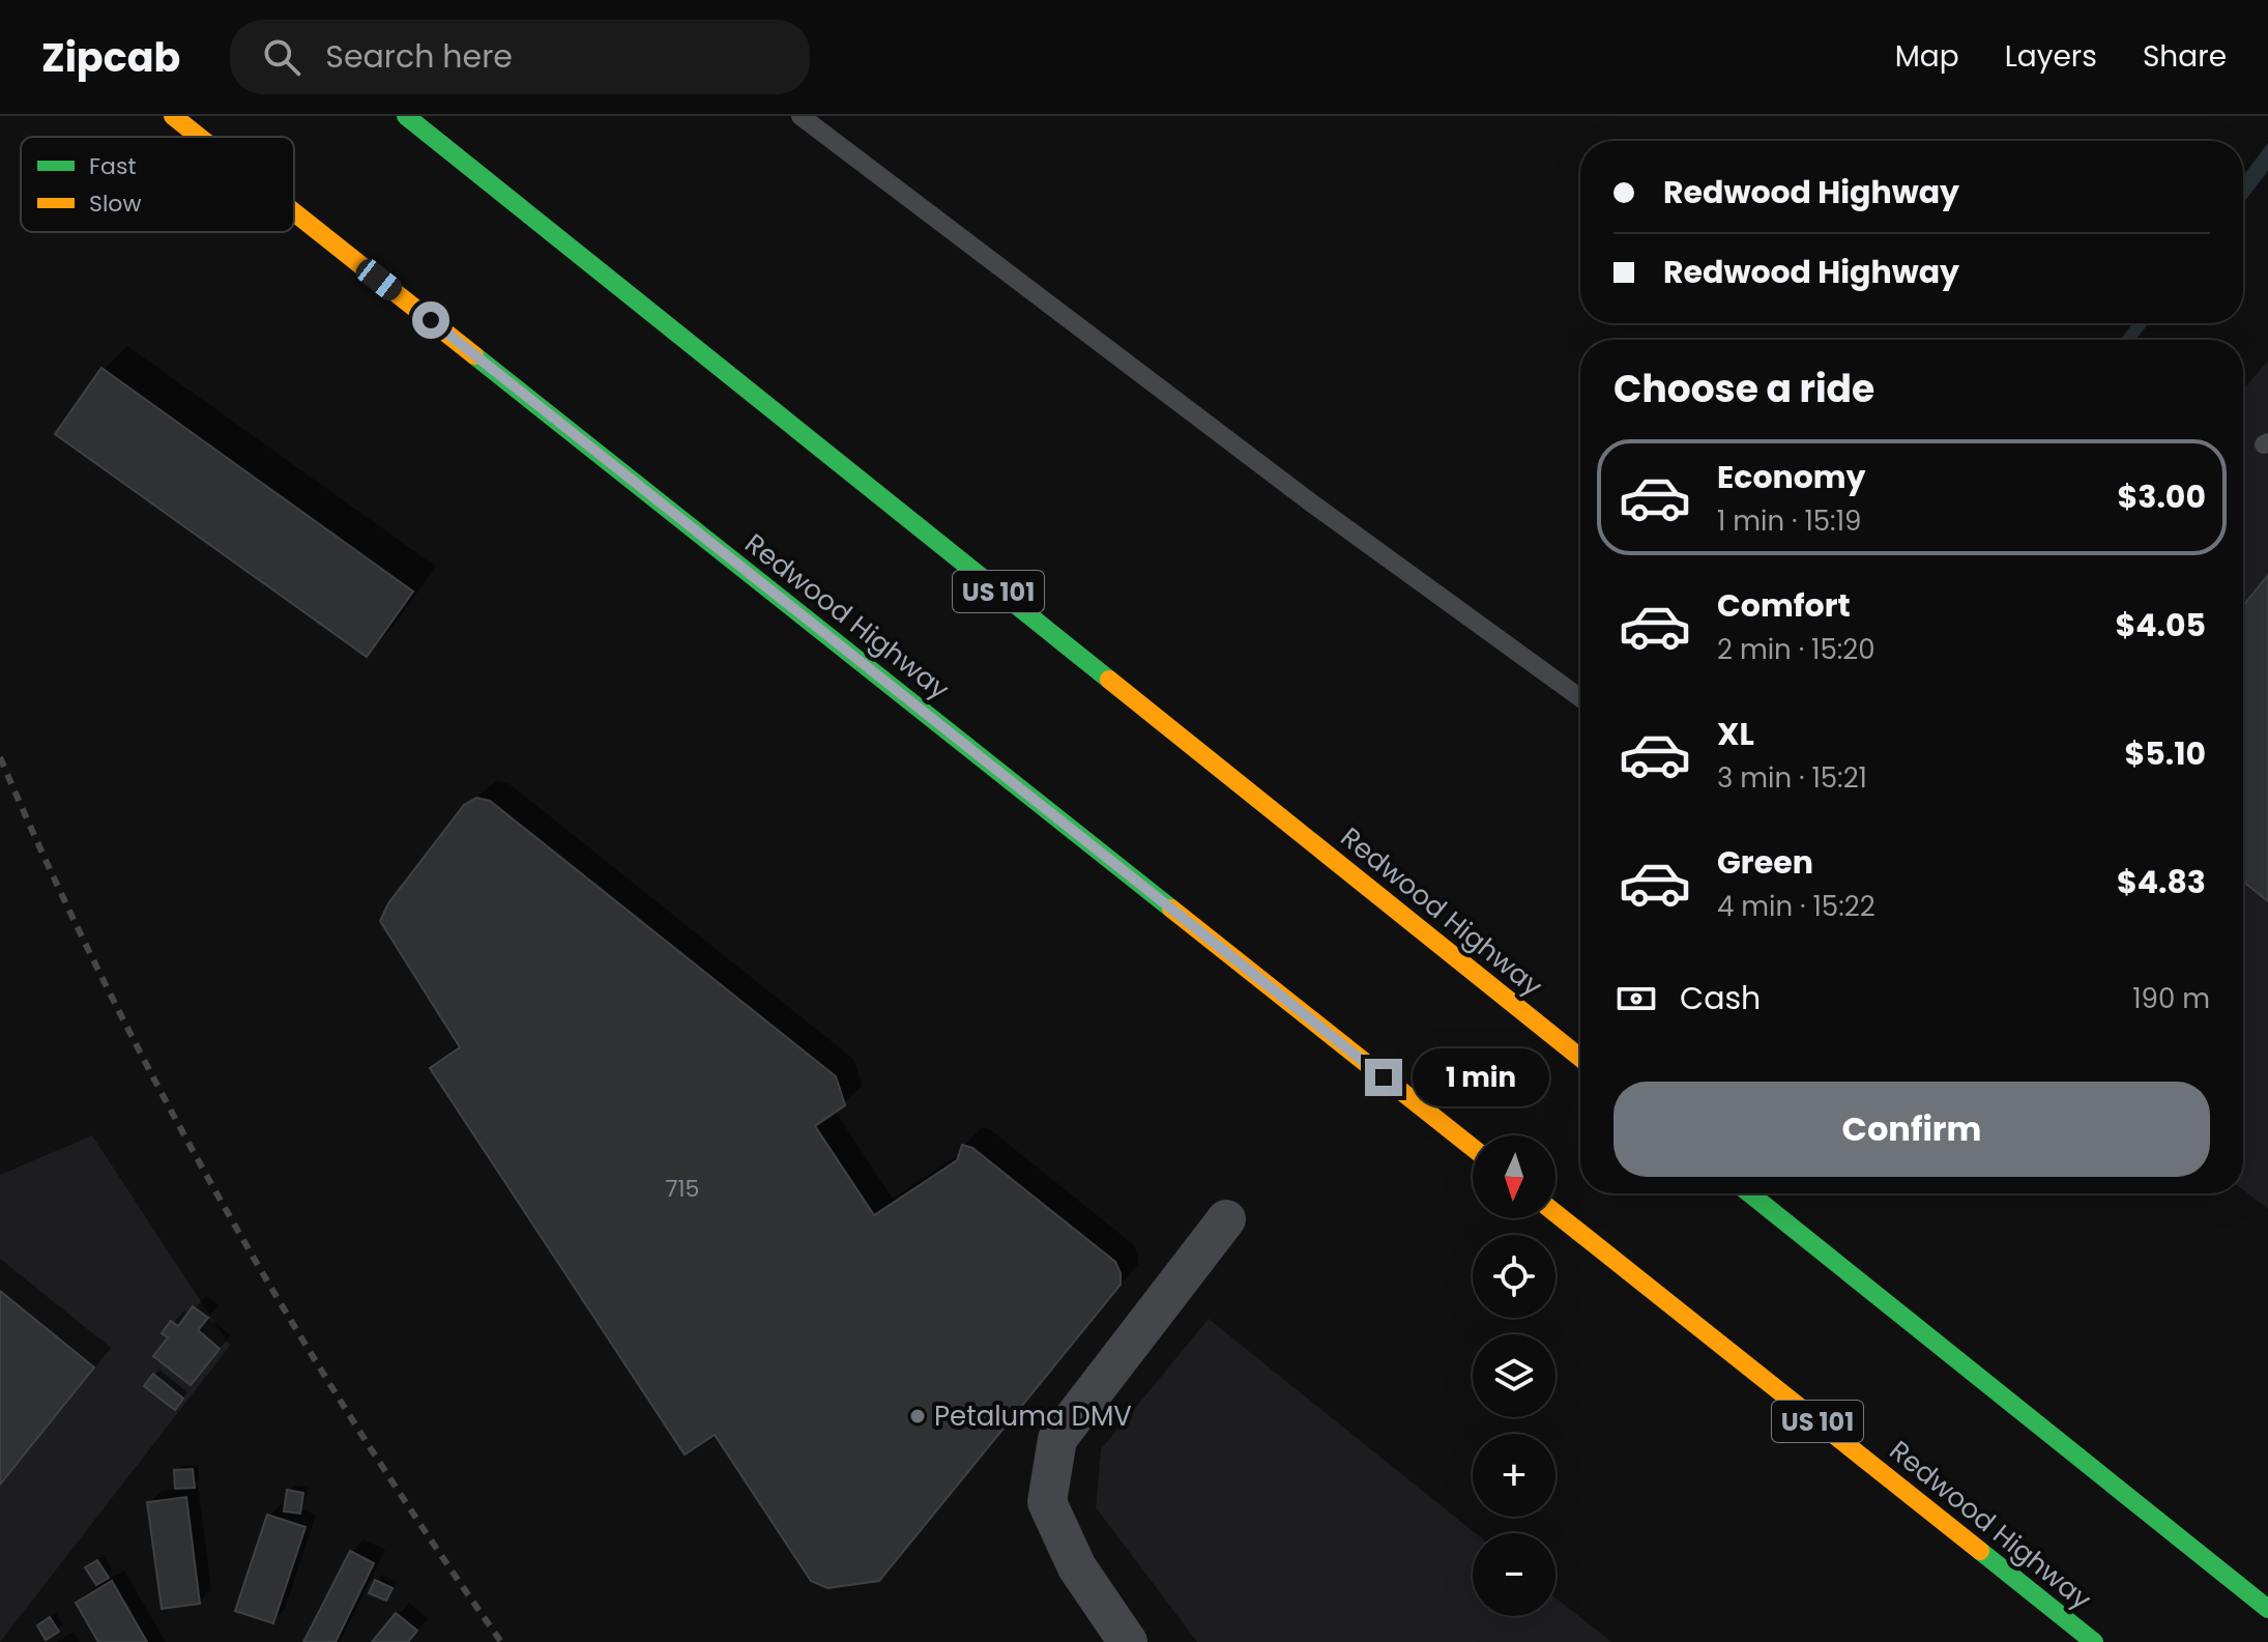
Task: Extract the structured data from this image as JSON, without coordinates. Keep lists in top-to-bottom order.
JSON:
{
  "streets": {
    "highway": ["US 101", "Redwood Highway"]
  },
  "places": ["Petaluma DMV"],
  "house_numbers": ["715"],
  "legend": ["Fast", "Slow"],
  "north": "bottom",
  "page": {
    "header": "Zipcab",
    "search": "Search here",
    "nav": ["Map", "Layers", "Share"],
    "banner": ["Redwood Highway", "Redwood Highway"],
    "heading": "Choose a ride",
    "list": [
      {
        "name": "Economy",
        "note": "1 min · 15:19",
        "value": "$3.00"
      },
      {
        "name": "Comfort",
        "note": "2 min · 15:20",
        "value": "$4.05"
      },
      {
        "name": "XL",
        "note": "3 min · 15:21",
        "value": "$5.10"
      },
      {
        "name": "Green",
        "note": "4 min · 15:22",
        "value": "$4.83"
      }
    ],
    "pay": ["Cash", "190 m"],
    "bubble": "1 min",
    "buttons": "Confirm",
    "map_buttons": ["+", "−"]
  }
}
